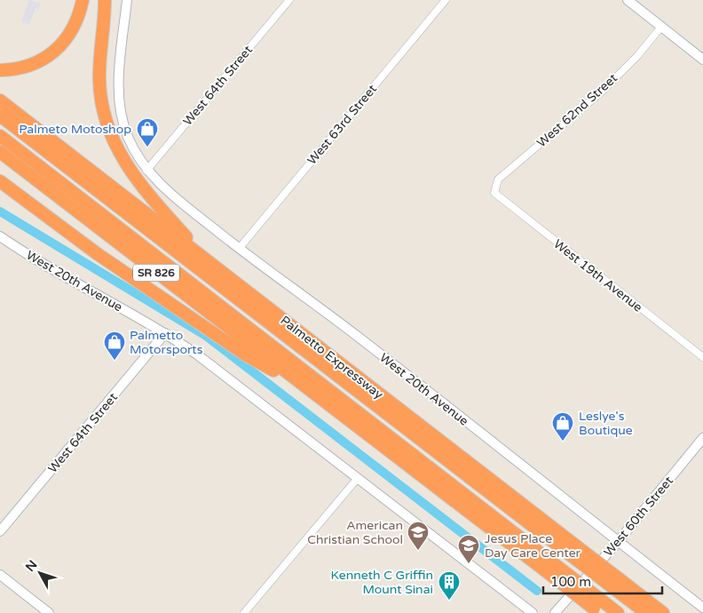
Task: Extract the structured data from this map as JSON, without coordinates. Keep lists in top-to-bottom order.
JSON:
{
  "streets": {
    "highway": ["SR 826", "Palmetto Expressway"],
    "street": [
      "West 64th Street",
      "West 62nd Street",
      "West 63rd Street",
      "West 19th Avenue",
      "West 20th Avenue",
      "West 60th Street"
    ]
  },
  "crossings": [
    ["West 64th Street", "West 20th Avenue"],
    ["West 62nd Street", "West 19th Avenue"],
    ["West 63rd Street", "West 20th Avenue"],
    ["West 20th Avenue", "West 60th Street"]
  ],
  "places": {
    "shop": ["Palmeto Motoshop", "Palmetto Motorsports", "Leslye's Boutique"],
    "school or university": ["American Christian School", "Jesus Place Day Care Center"],
    "building": ["Kenneth C Griffin Mount Sinai"]
  },
  "scale_bar": "100 m",
  "north": "top left"
}
